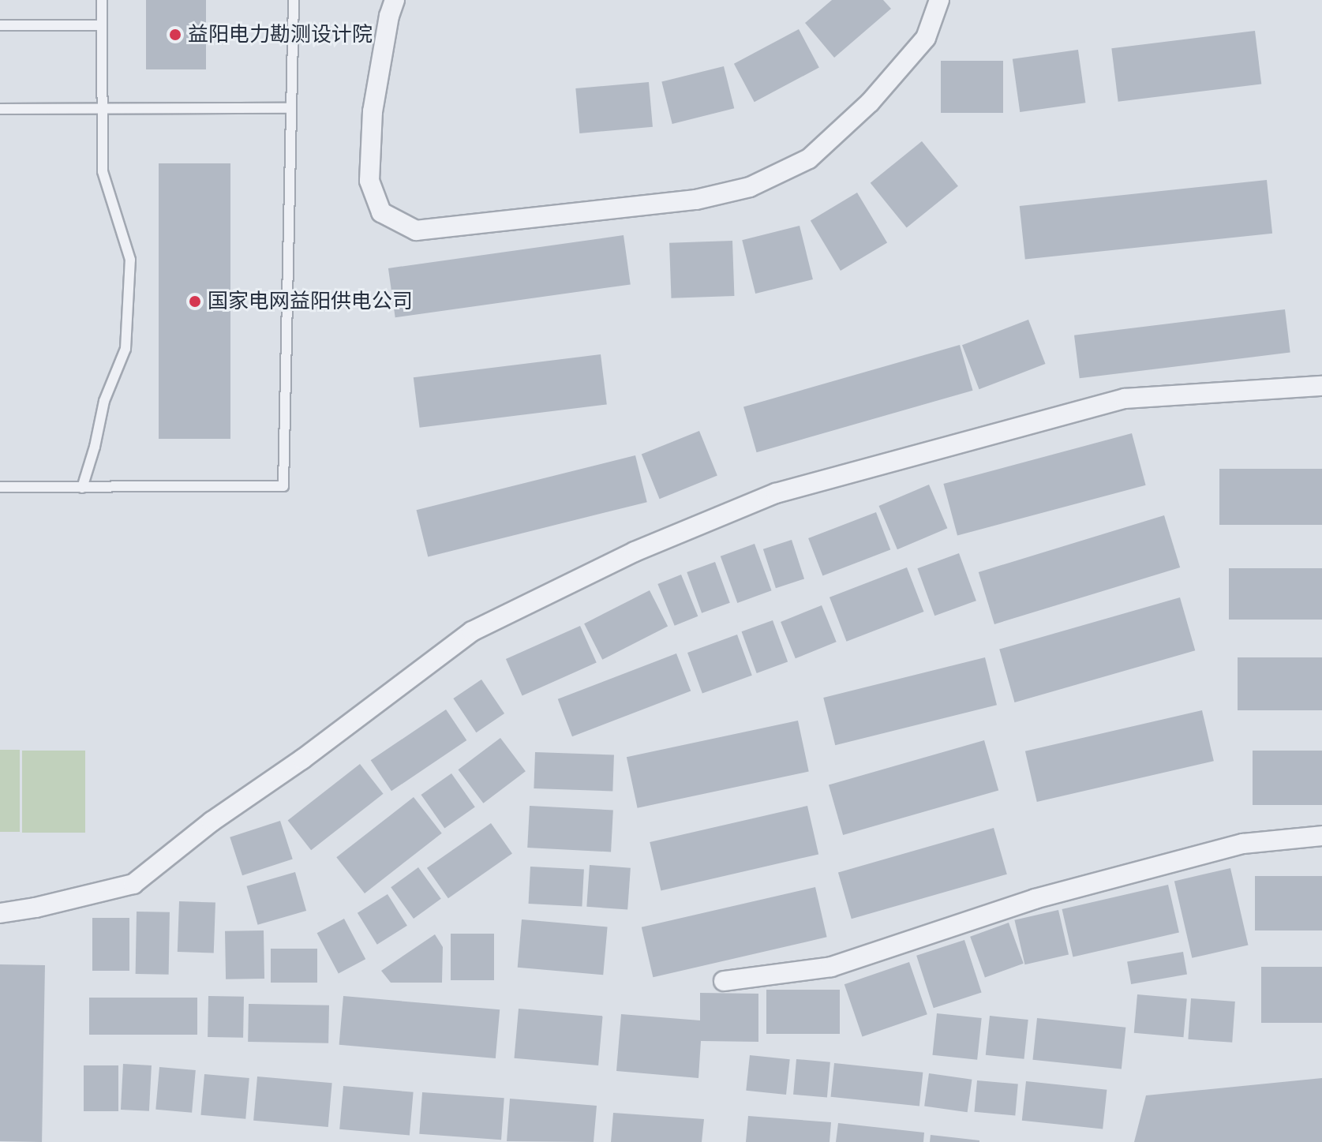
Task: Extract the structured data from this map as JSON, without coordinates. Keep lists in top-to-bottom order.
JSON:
{
  "places": ["益阳电力勘测设计院", "国家电网益阳供电公司"]
}
